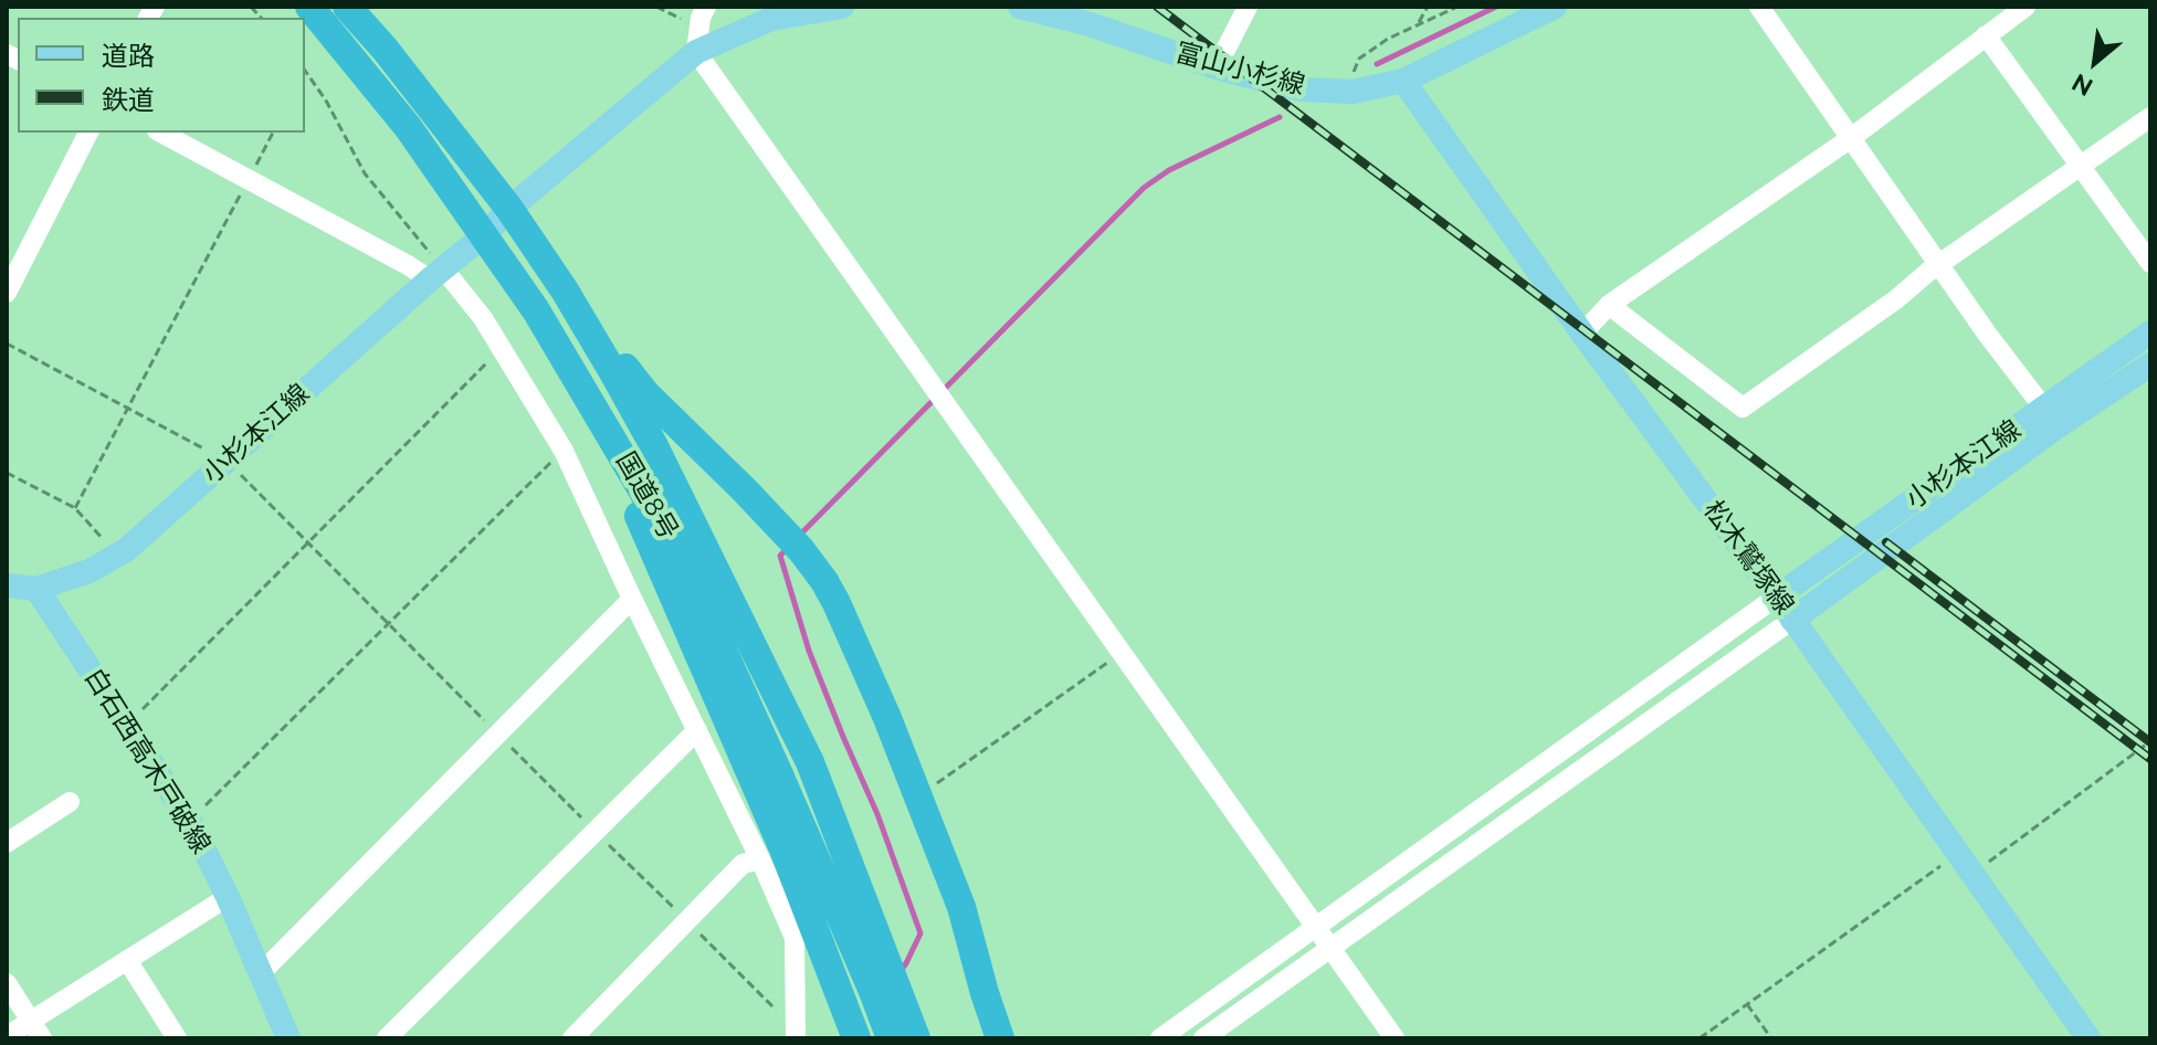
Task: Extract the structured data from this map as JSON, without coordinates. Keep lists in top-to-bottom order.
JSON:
{
  "streets": {
    "highway": ["国道8号"],
    "main road": [
      "富山小杉線",
      "小杉本江線",
      "松木鷲塚線",
      "白石西高木戸破線"
    ]
  },
  "crossings": [
    ["富山小杉線", "松木鷲塚線"],
    ["小杉本江線", "国道8号"],
    ["小杉本江線", "松木鷲塚線"],
    ["小杉本江線", "白石西高木戸破線"]
  ],
  "legend": ["道路", "鉄道"],
  "north": "bottom left"
}
